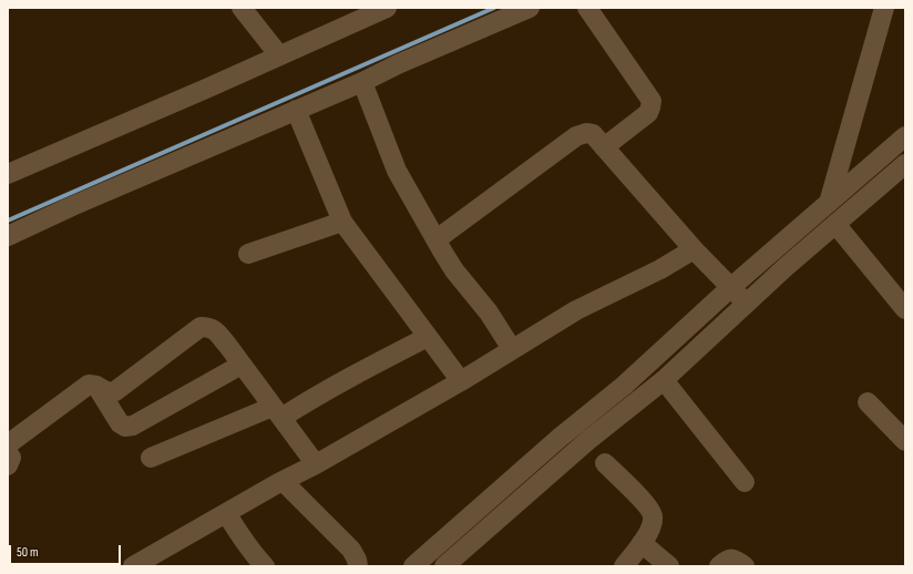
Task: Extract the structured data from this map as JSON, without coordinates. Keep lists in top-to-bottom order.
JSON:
{
  "scale_bar": "50 m"
}
